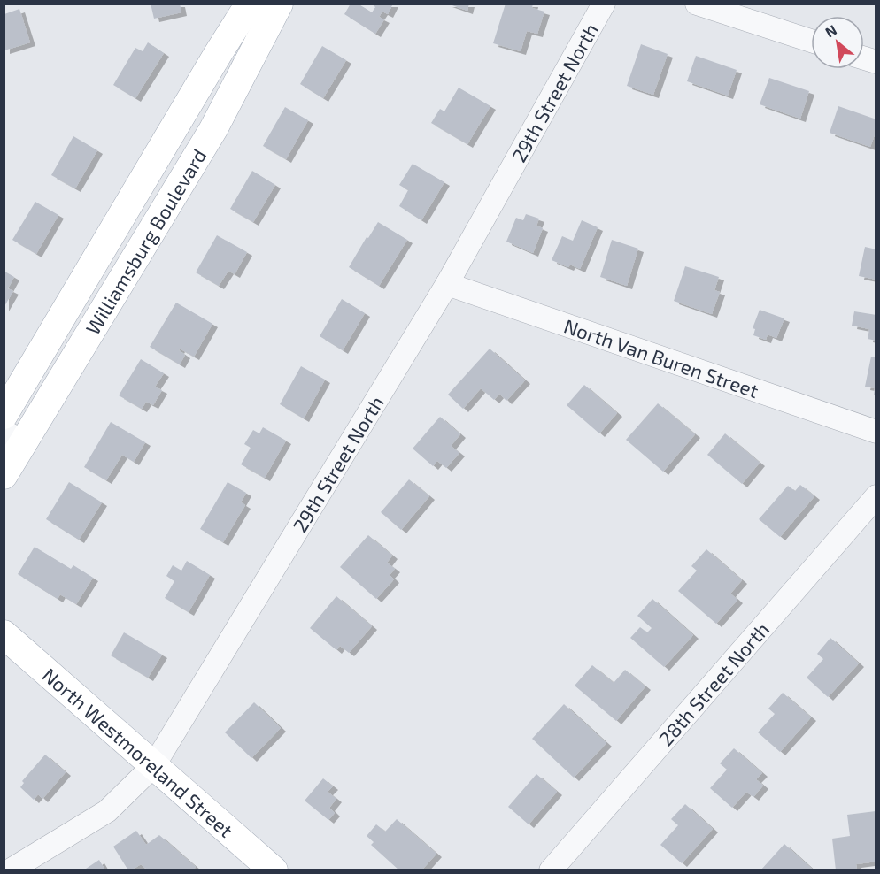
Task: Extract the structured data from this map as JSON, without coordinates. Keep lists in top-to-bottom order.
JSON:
{
  "streets": {
    "main road": ["Williamsburg Boulevard", "North Westmoreland Street"],
    "street": ["29th Street North", "North Van Buren Street", "28th Street North"]
  },
  "crossings": [
    ["29th Street North", "North Van Buren Street"],
    ["29th Street North", "North Westmoreland Street"]
  ],
  "north": "top left"
}
